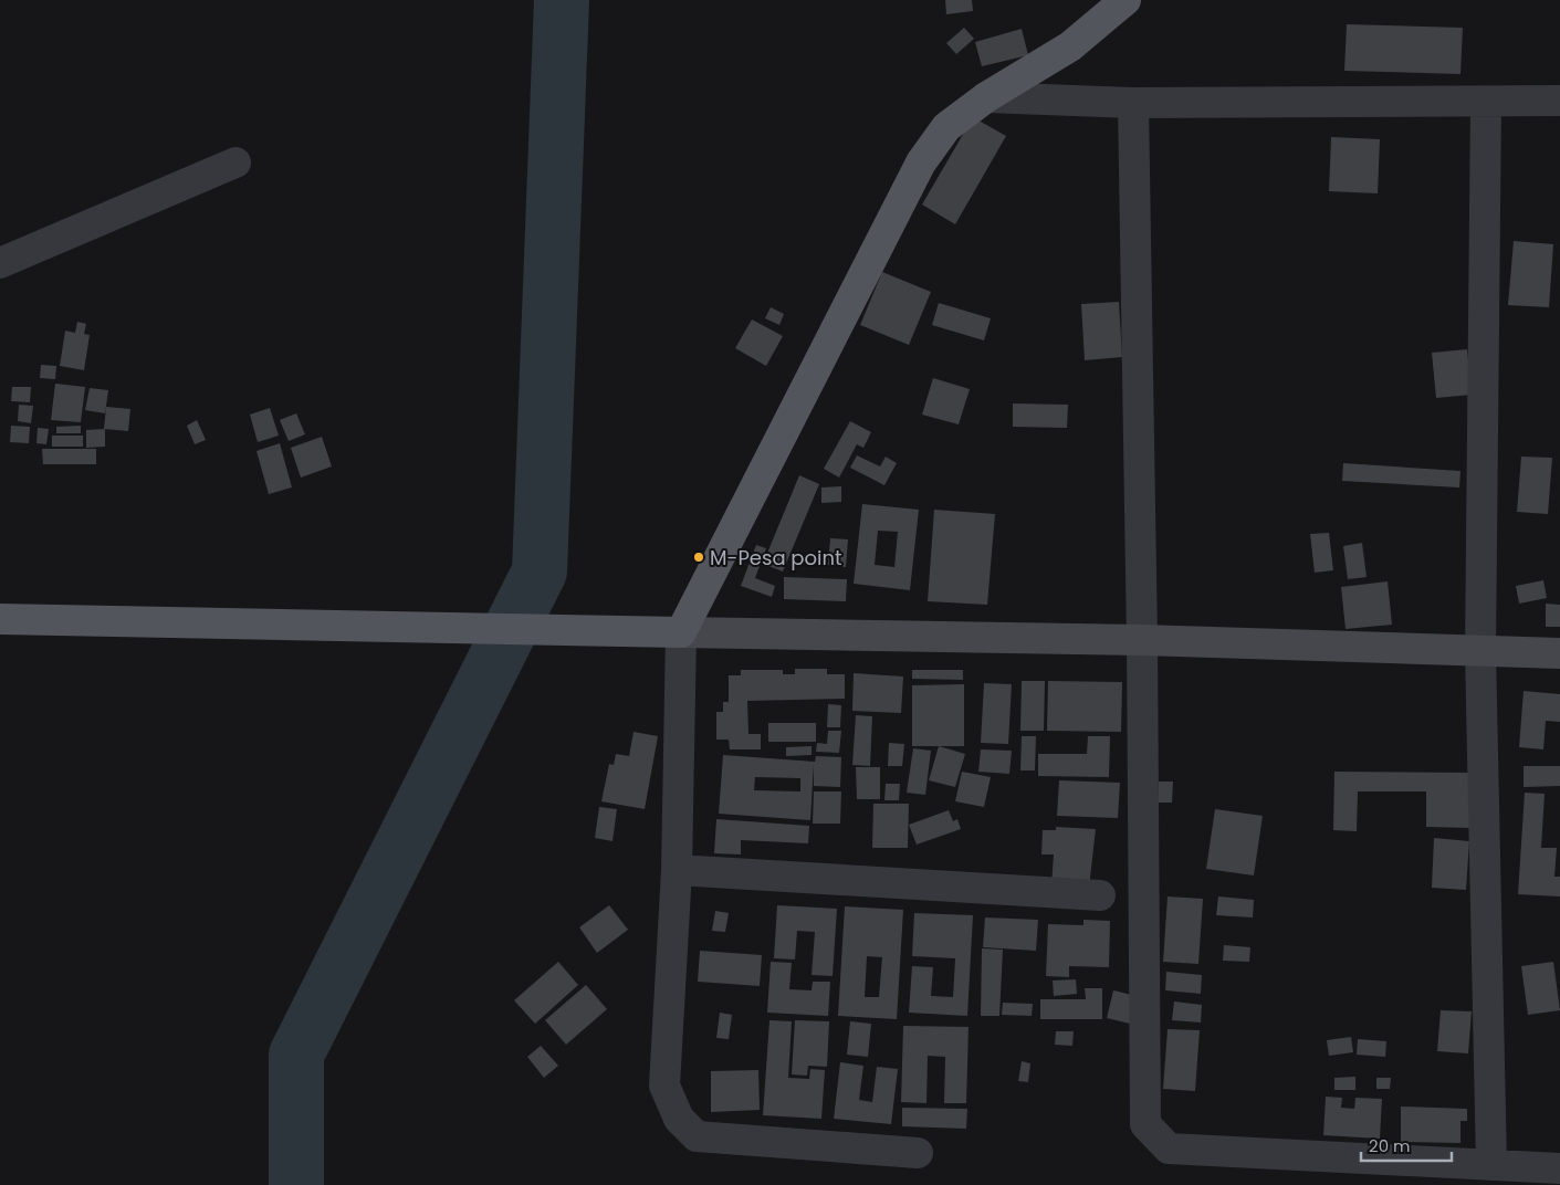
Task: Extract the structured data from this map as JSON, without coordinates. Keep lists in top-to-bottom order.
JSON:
{
  "places": ["M-Pesa point"],
  "scale_bar": "20 m"
}
